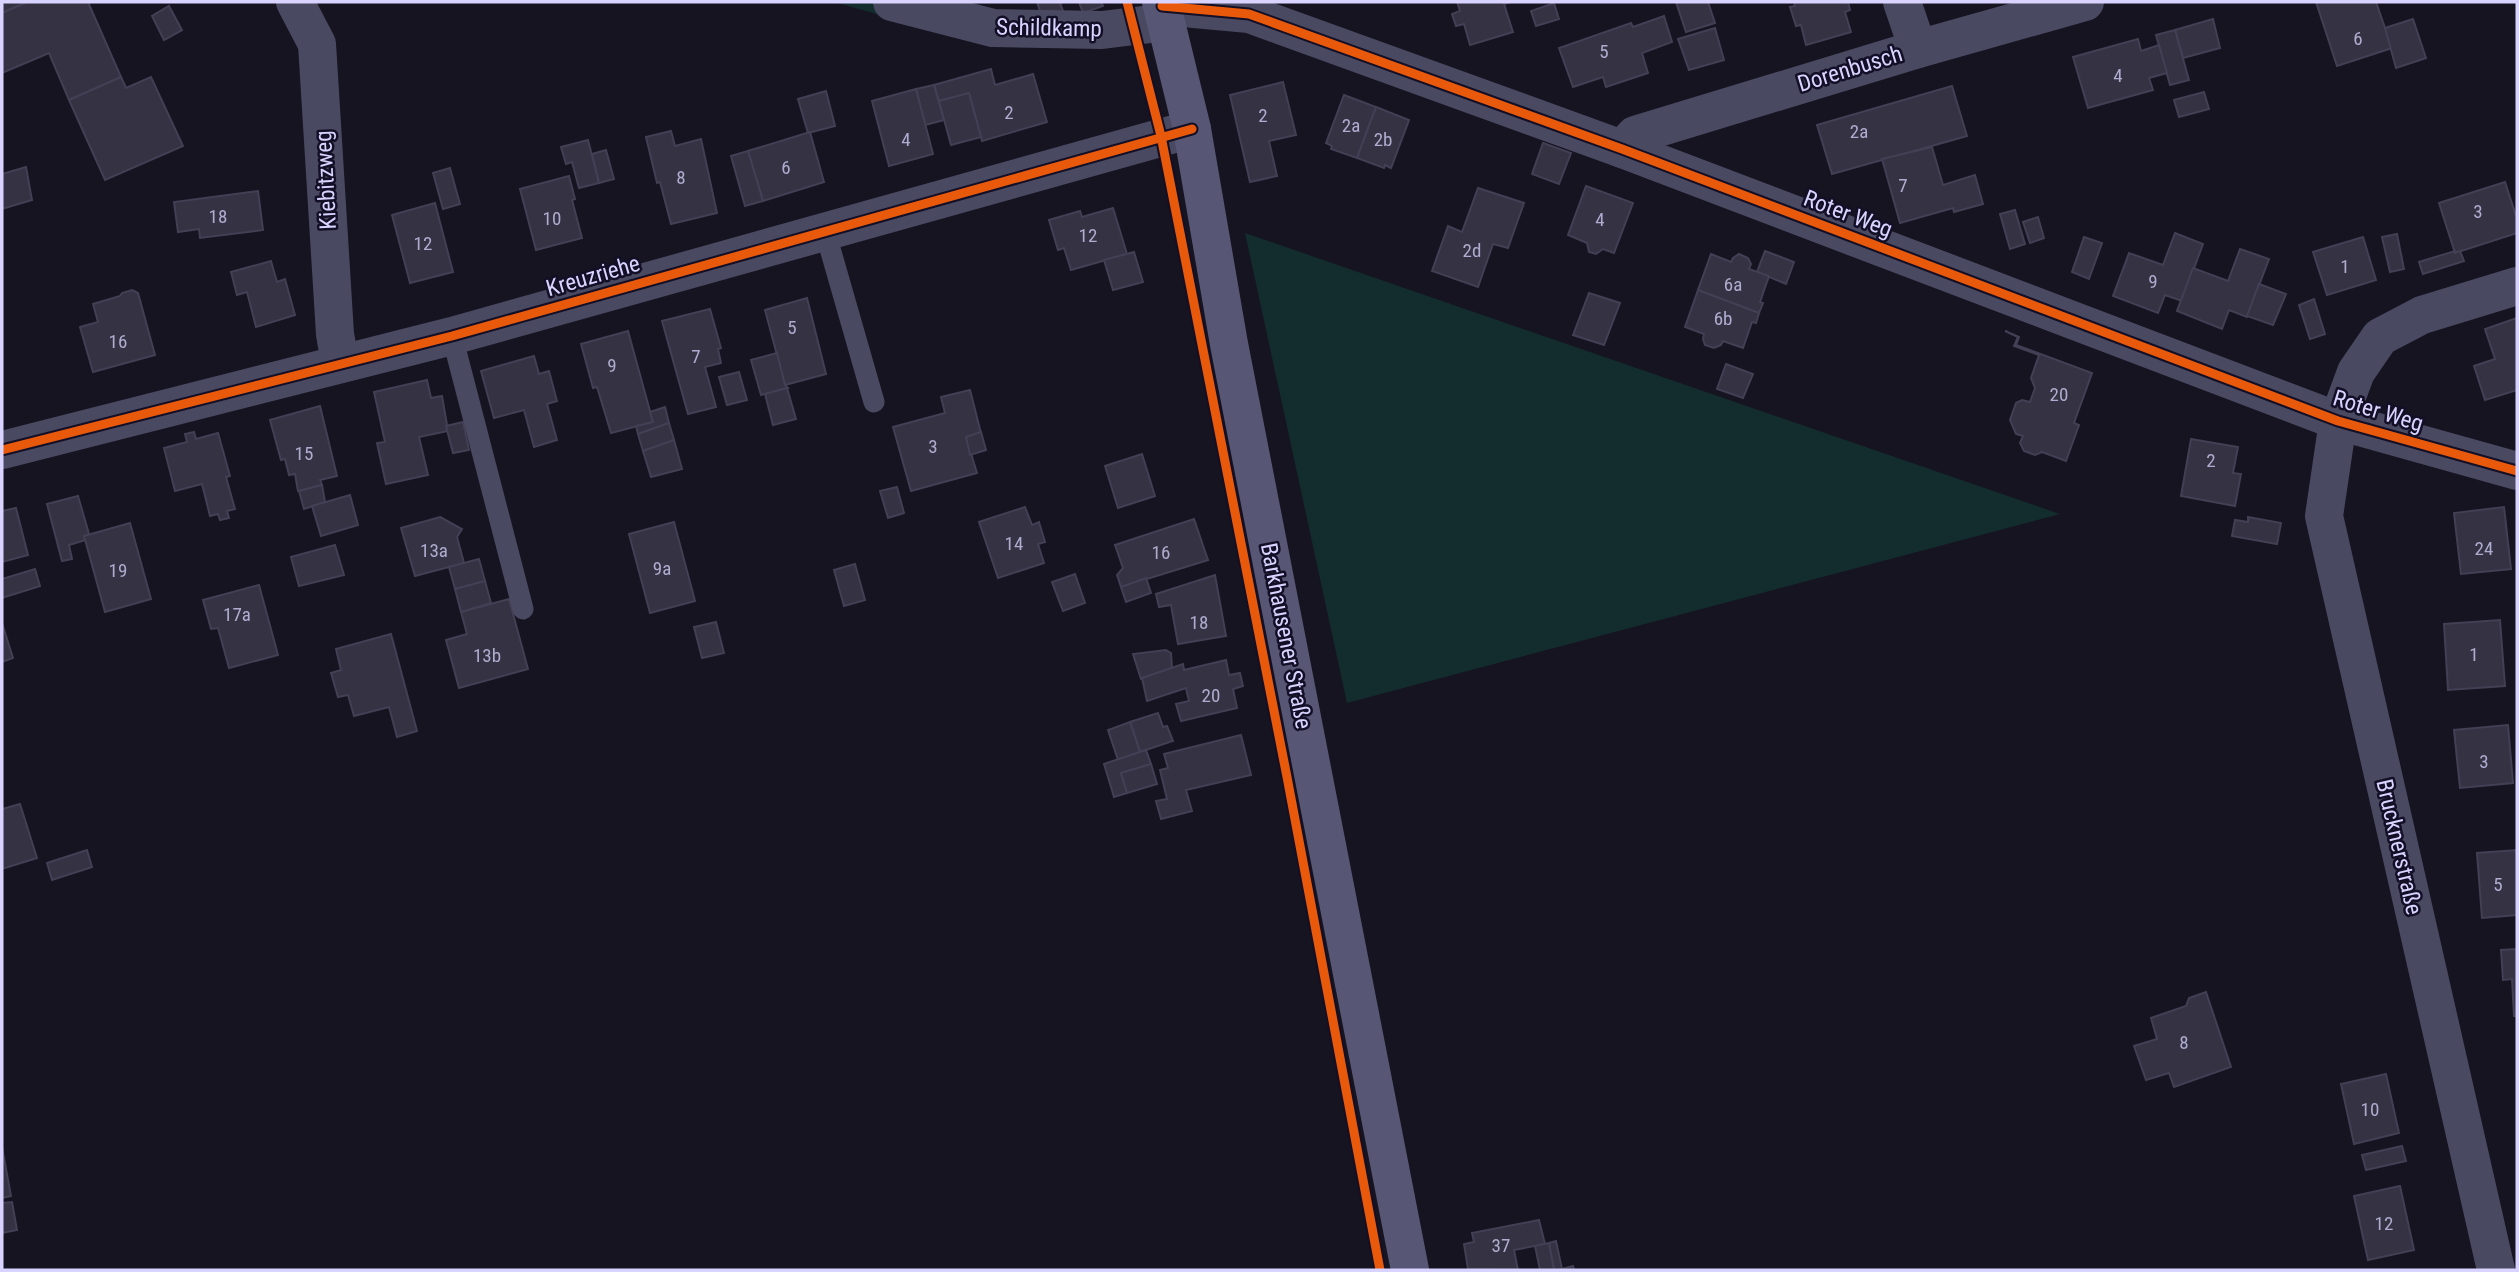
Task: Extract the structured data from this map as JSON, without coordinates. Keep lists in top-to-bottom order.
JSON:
{
  "streets": {
    "main road": ["Barkhausener Straße"],
    "street": [
      "Schildkamp",
      "Dorenbusch",
      "Kiebitzweg",
      "Roter Weg",
      "Kreuzriehe",
      "Brucknerstraße"
    ]
  },
  "crossings": [
    ["Schildkamp", "Roter Weg"],
    ["Schildkamp", "Barkhausener Straße"],
    ["Dorenbusch", "Roter Weg"],
    ["Kiebitzweg", "Kreuzriehe"],
    ["Roter Weg", "Barkhausener Straße"],
    ["Roter Weg", "Brucknerstraße"],
    ["Kreuzriehe", "Barkhausener Straße"]
  ],
  "house_numbers": [
    "6",
    "5",
    "4",
    "2",
    "2",
    "2a",
    "2a",
    "4",
    "2b",
    "6",
    "8",
    "7",
    "3",
    "18",
    "10",
    "4",
    "12",
    "12",
    "2d",
    "1",
    "9",
    "6a",
    "6b",
    "5",
    "16",
    "7",
    "9",
    "20",
    "3",
    "15",
    "2",
    "14",
    "24",
    "13a",
    "16",
    "9a",
    "19",
    "17a",
    "18",
    "1",
    "13b",
    "20",
    "3",
    "5",
    "8",
    "10",
    "12",
    "37"
  ]
}
